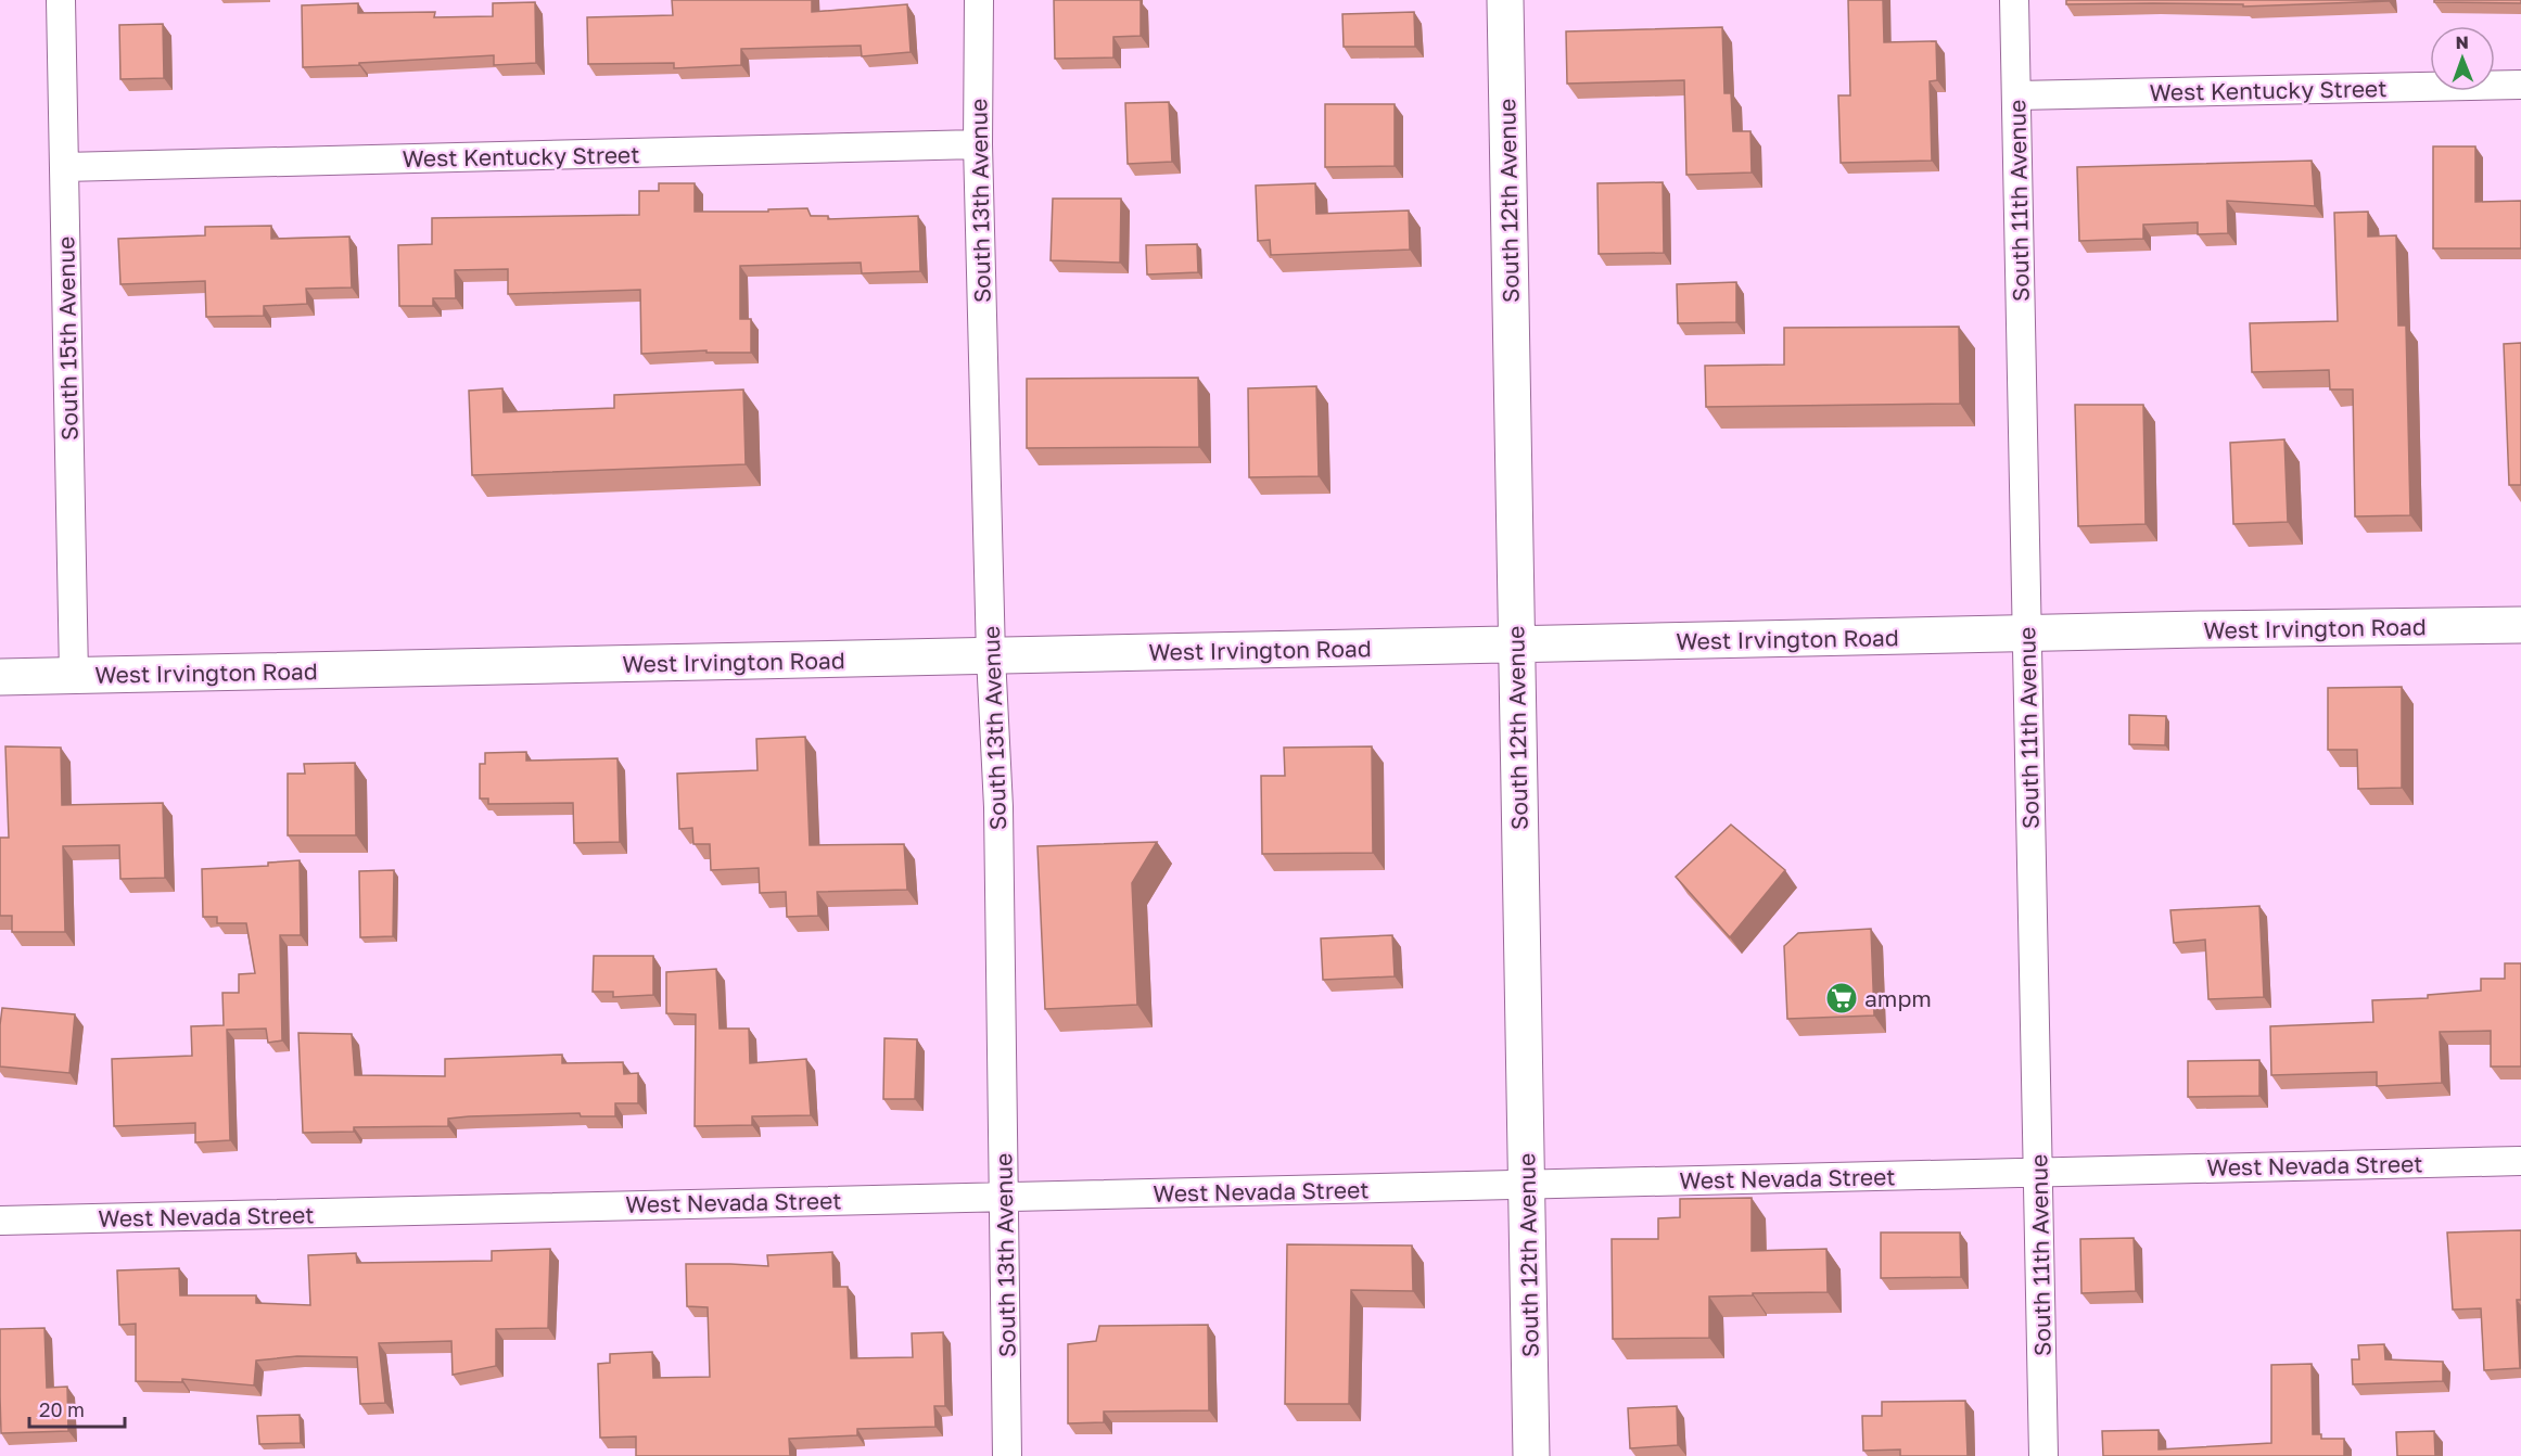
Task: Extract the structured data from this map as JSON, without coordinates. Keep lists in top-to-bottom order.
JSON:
{
  "streets": {
    "main road": ["South 12th Avenue", "West Irvington Road"],
    "street": [
      "West Kentucky Street",
      "South 13th Avenue",
      "South 11th Avenue",
      "South 15th Avenue",
      "West Nevada Street"
    ]
  },
  "crossings": [
    ["West Kentucky Street", "South 13th Avenue"],
    ["West Kentucky Street", "South 11th Avenue"],
    ["West Kentucky Street", "South 15th Avenue"],
    ["South 13th Avenue", "West Irvington Road"],
    ["South 13th Avenue", "West Nevada Street"],
    ["South 12th Avenue", "West Irvington Road"],
    ["South 12th Avenue", "West Nevada Street"],
    ["South 11th Avenue", "West Irvington Road"],
    ["South 11th Avenue", "West Nevada Street"],
    ["South 15th Avenue", "West Irvington Road"]
  ],
  "places": {
    "supermarket": ["ampm"]
  },
  "scale_bar": "20 m",
  "north": "top"
}
